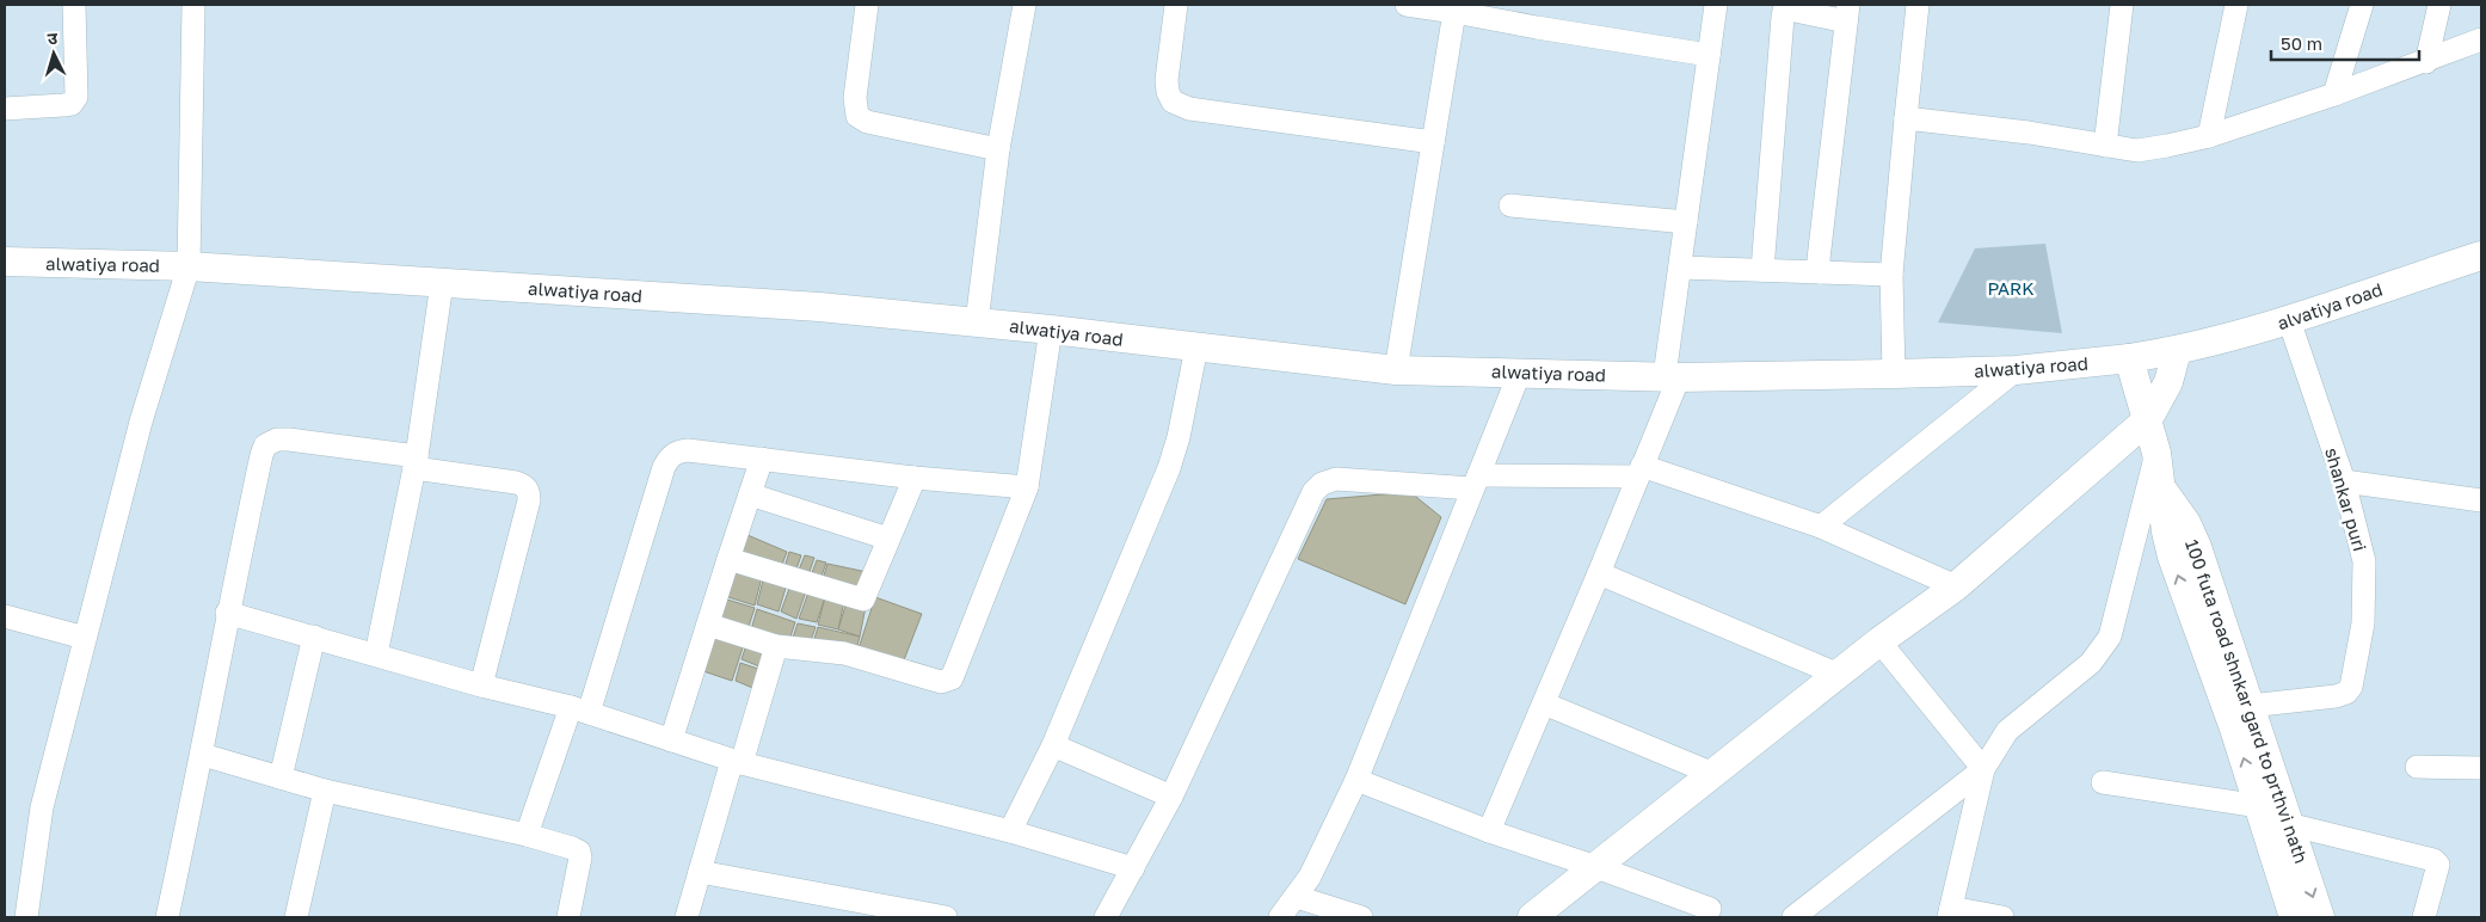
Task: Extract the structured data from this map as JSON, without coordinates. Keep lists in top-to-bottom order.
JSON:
{
  "streets": {
    "street": [
      "alwatiya road",
      "alvatiya road",
      "shankar puri",
      "100 futa road shnkar gard to prthvi nath"
    ]
  },
  "crossings": [
    ["alwatiya road", "alvatiya road"],
    ["alwatiya road", "100 futa road shnkar gard to prthvi nath"],
    ["alvatiya road", "shankar puri"],
    ["alvatiya road", "100 futa road shnkar gard to prthvi nath"],
    ["shankar puri", "100 futa road shnkar gard to prthvi nath"]
  ],
  "parks": ["PARK"],
  "scale_bar": "50 m",
  "north": "top"
}
